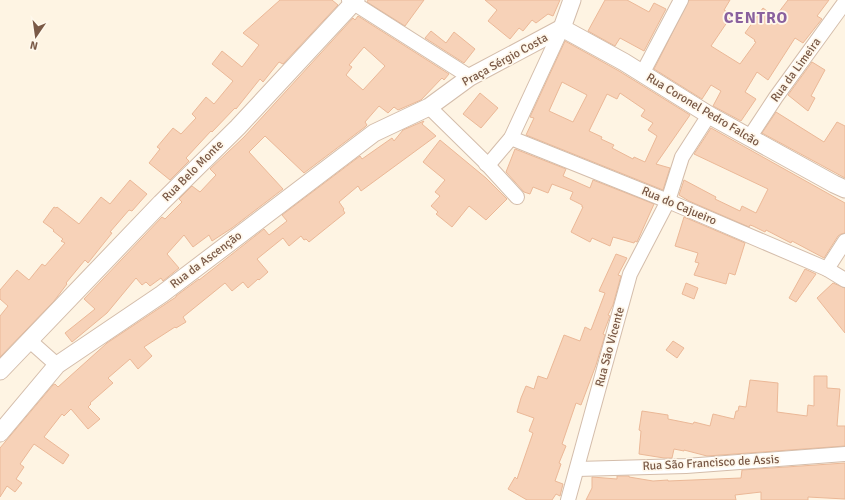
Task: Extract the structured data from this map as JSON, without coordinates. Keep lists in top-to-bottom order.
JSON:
{
  "streets": {
    "street": [
      "Praça Sérgio Costa",
      "Rua da Limeira",
      "Rua Coronel Pedro Falcão",
      "Rua Belo Monte",
      "Rua do Cajueiro",
      "Rua da Ascenção",
      "Rua São Vicente",
      "Rua São Francisco de Assis"
    ]
  },
  "crossings": [
    ["Praça Sérgio Costa", "Rua Coronel Pedro Falcão"],
    ["Praça Sérgio Costa", "Rua da Ascenção"],
    ["Rua da Limeira", "Rua Coronel Pedro Falcão"],
    ["Rua Coronel Pedro Falcão", "Rua São Vicente"],
    ["Rua do Cajueiro", "Rua São Vicente"],
    ["Rua São Vicente", "Rua São Francisco de Assis"]
  ],
  "districts": ["CENTRO"],
  "north": "bottom"
}
